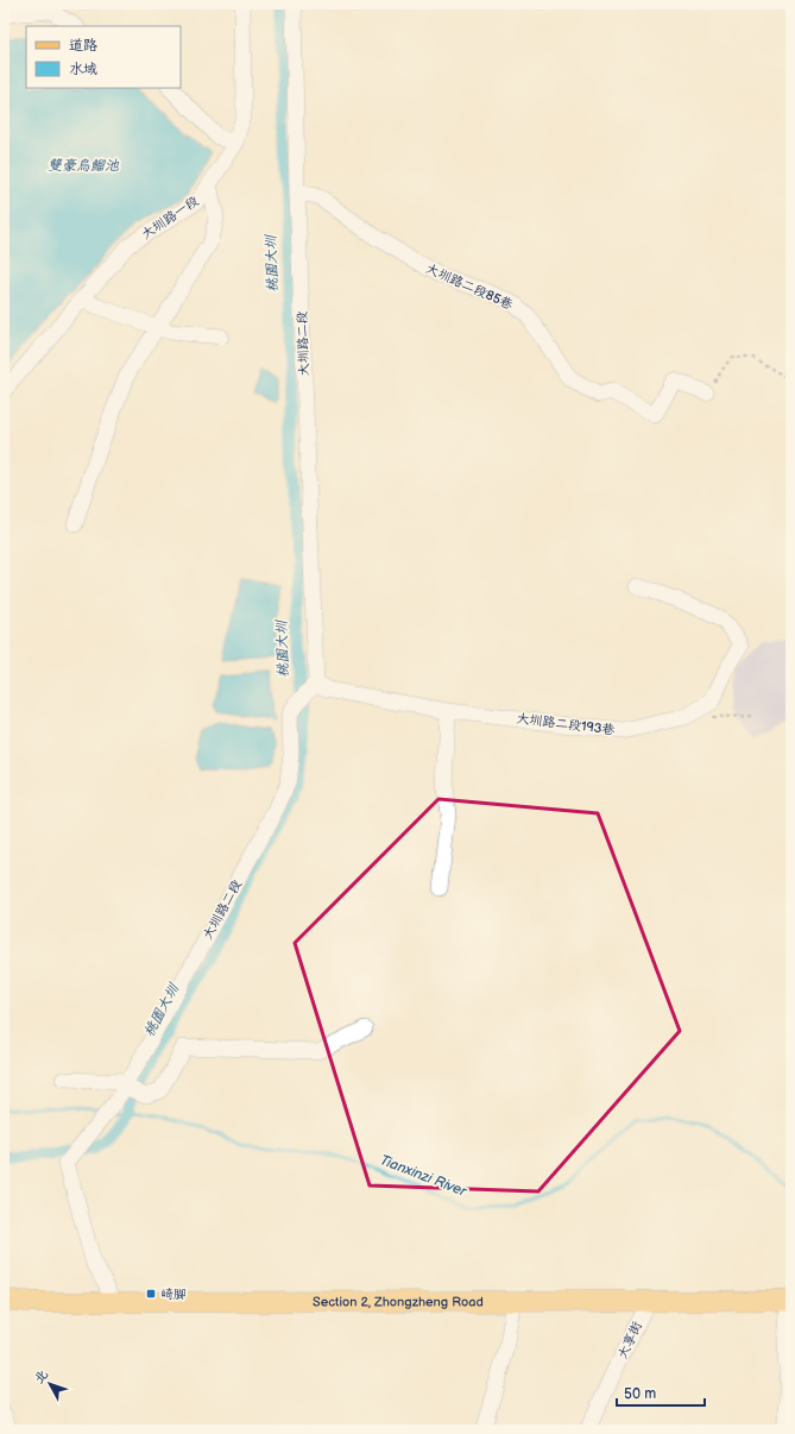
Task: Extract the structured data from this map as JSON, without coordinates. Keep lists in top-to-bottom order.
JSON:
{
  "streets": {
    "main road": ["Section 2, Zhongzheng Road"],
    "street": [
      "大圳路一段",
      "大圳路二段85巷",
      "大圳路二段",
      "大圳路二段193巷",
      "大享街"
    ]
  },
  "crossings": [
    ["大圳路二段85巷", "大圳路二段"],
    ["大圳路二段", "大圳路二段193巷"],
    ["大圳路二段", "Section 2, Zhongzheng Road"],
    ["Section 2, Zhongzheng Road", "大享街"]
  ],
  "water": ["雙豪烏鰡池", "桃園大圳", "Tianxinzi River"],
  "places": {
    "transit": ["崎腳"]
  },
  "legend": ["道路", "水域"],
  "scale_bar": "50 m",
  "north": "top left"
}
